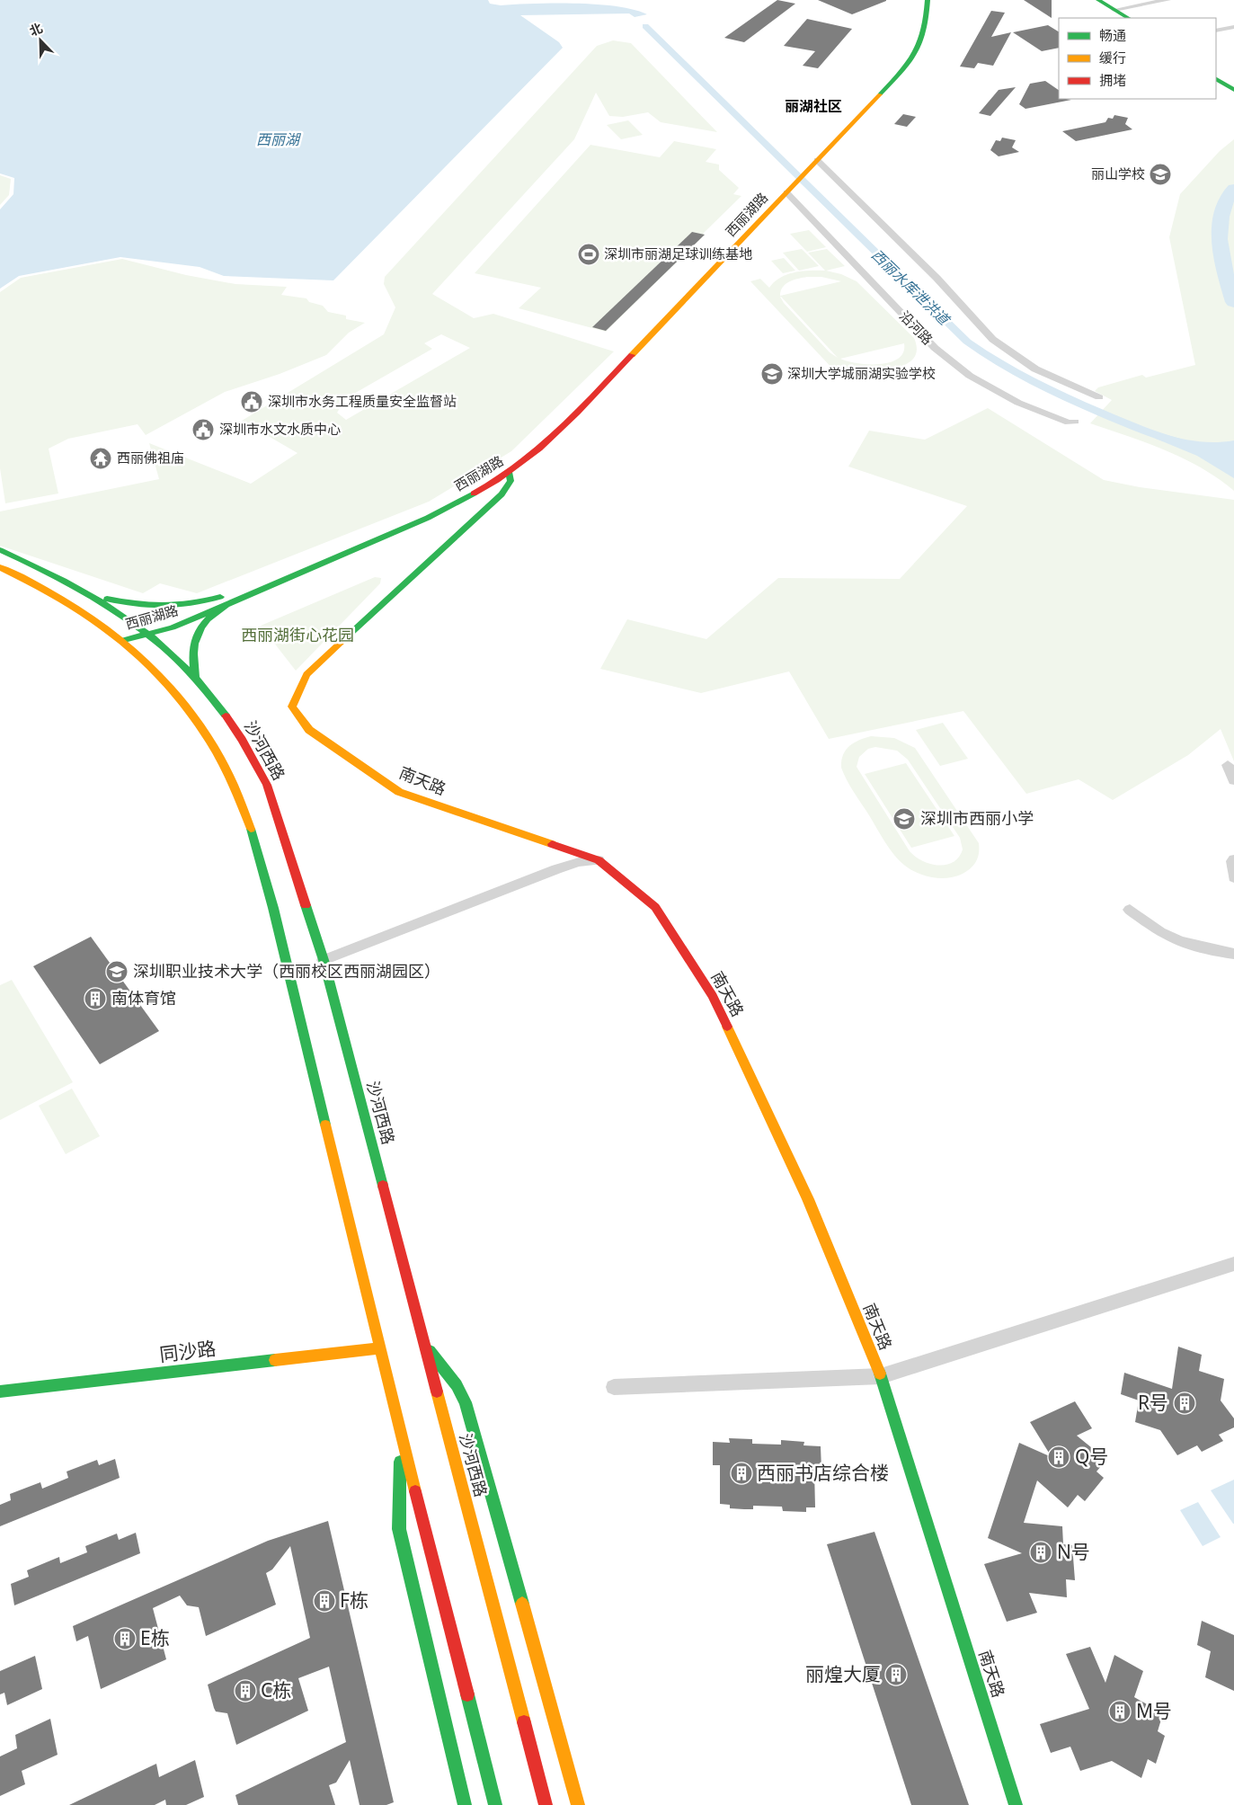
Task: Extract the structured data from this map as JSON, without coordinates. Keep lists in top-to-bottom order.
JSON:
{
  "streets": {
    "main road": [
      "西丽湖路",
      "沙河西路",
      "南天路",
      "同沙路"
    ],
    "street": ["沿河路"]
  },
  "crossings": [
    ["西丽湖路", "沿河路"],
    ["西丽湖路", "沙河西路"],
    ["西丽湖路", "南天路"]
  ],
  "districts": ["丽湖社区"],
  "water": ["西丽湖", "西丽水库泄洪道"],
  "parks": ["西丽湖街心花园"],
  "places": {
    "school or university": [
      "丽山学校",
      "深圳大学城丽湖实验学校",
      "深圳市西丽小学",
      "深圳职业技术大学（西丽校区西丽湖园区）"
    ],
    "sports": ["深圳市丽湖足球训练基地"],
    "public building": ["深圳市水务工程质量安全监督站", "深圳市水文水质中心"],
    "temple": ["西丽佛祖庙"],
    "building": [
      "南体育馆",
      "R号",
      "Q号",
      "西丽书店综合楼",
      "N号",
      "F栋",
      "E栋",
      "丽煌大厦",
      "C栋",
      "M号"
    ]
  },
  "legend": ["畅通", "缓行", "拥堵"],
  "north": "top left"
}
